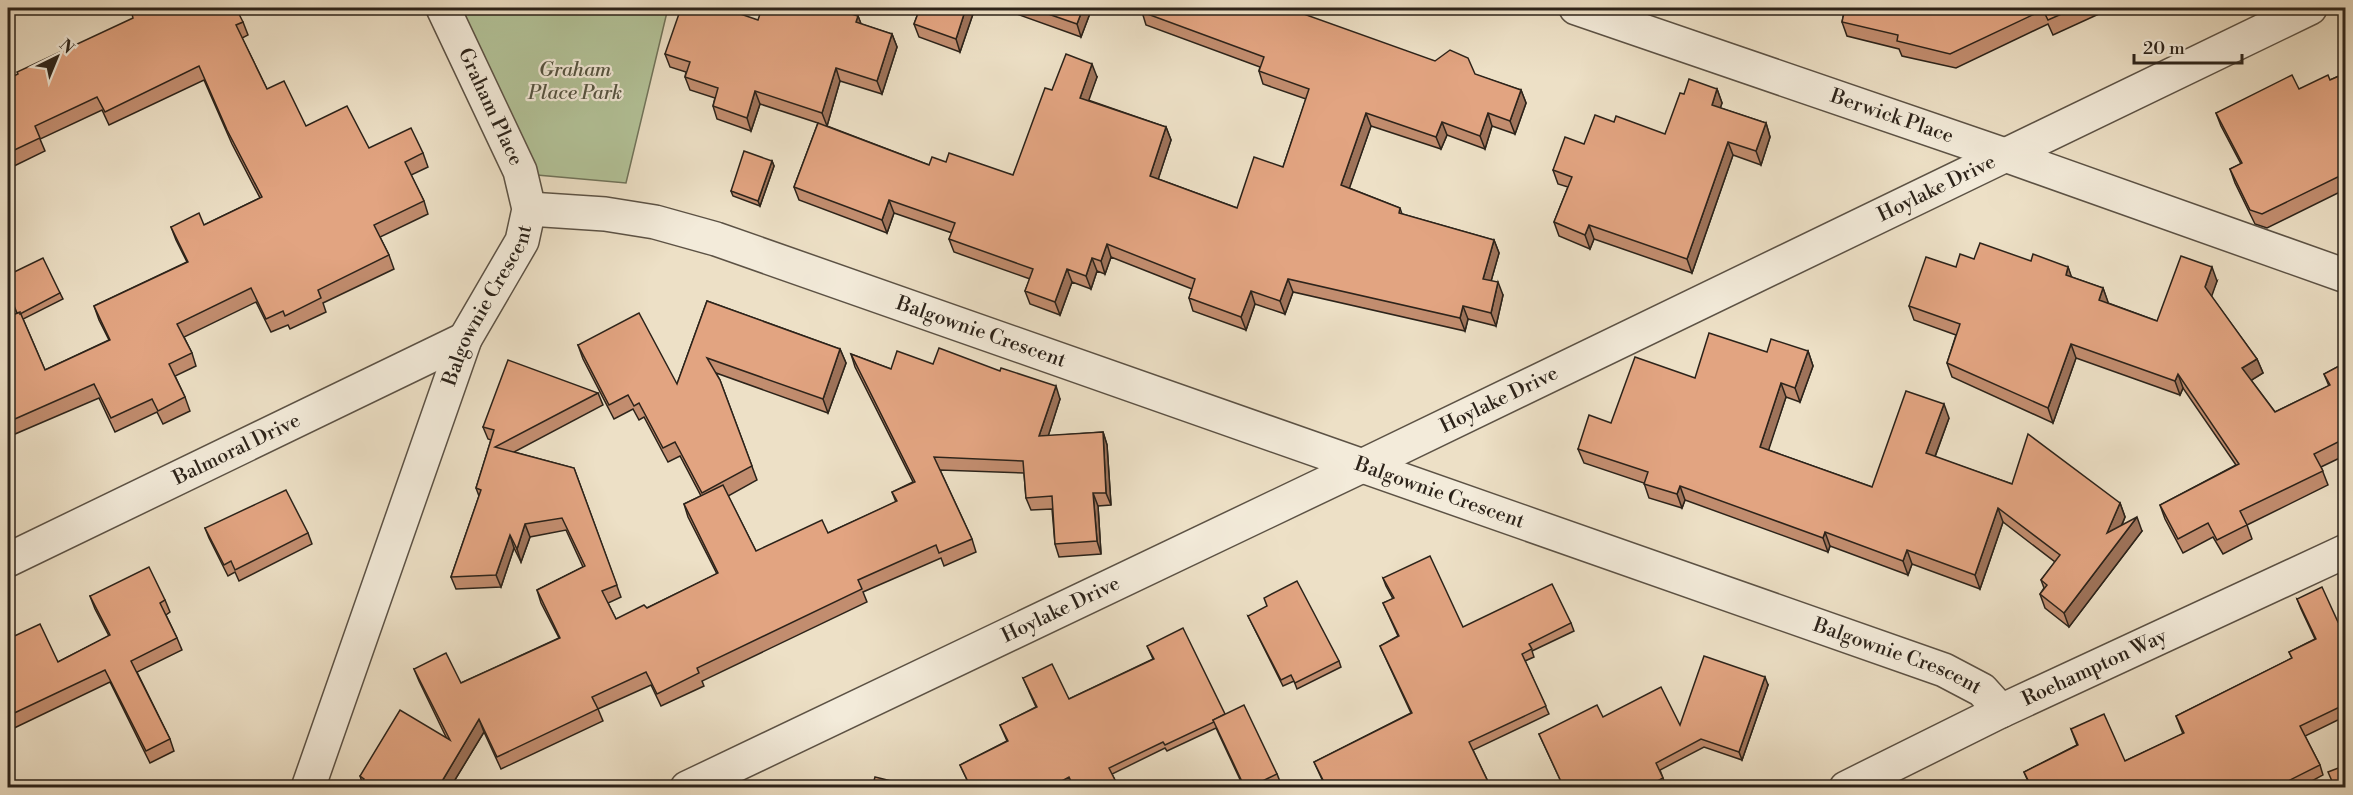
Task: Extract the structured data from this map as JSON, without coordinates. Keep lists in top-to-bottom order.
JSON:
{
  "streets": {
    "street": [
      "Graham Place",
      "Berwick Place",
      "Hoylake Drive",
      "Balgownie Crescent",
      "Balmoral Drive",
      "Roehampton Way"
    ]
  },
  "crossings": [
    ["Graham Place", "Balgownie Crescent"],
    ["Berwick Place", "Hoylake Drive"],
    ["Hoylake Drive", "Balgownie Crescent"],
    ["Balgownie Crescent", "Balmoral Drive"],
    ["Balgownie Crescent", "Roehampton Way"]
  ],
  "parks": ["Graham Place Park"],
  "scale_bar": "20 m",
  "north": "top right"
}
